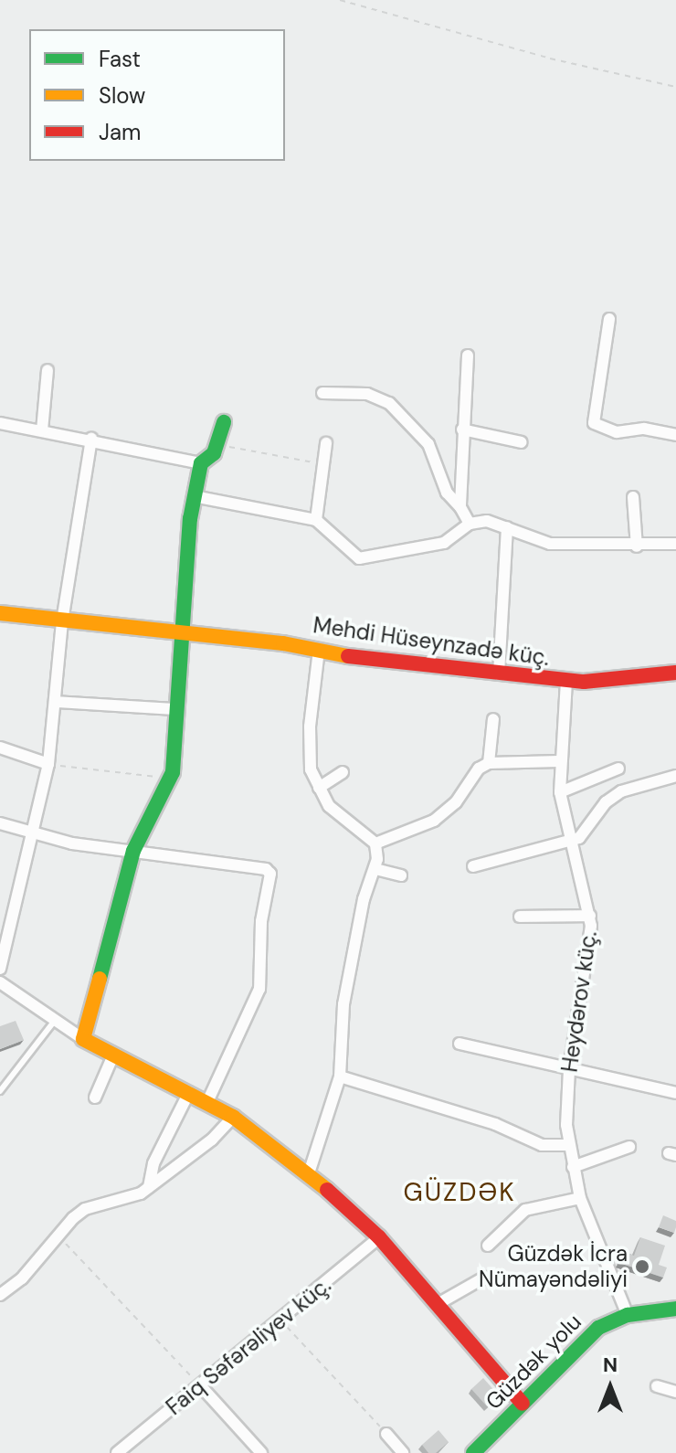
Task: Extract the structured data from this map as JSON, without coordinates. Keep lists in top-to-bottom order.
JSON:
{
  "streets": {
    "street": [
      "Mehdi Hüseynzadə küç.",
      "Heydərov küç.",
      "Faiq Səfərəliyev küç.",
      "Güzdək yolu"
    ]
  },
  "crossings": [
    ["Mehdi Hüseynzadə küç.", "Heydərov küç."],
    ["Heydərov küç.", "Güzdək yolu"]
  ],
  "districts": ["GÜZDƏK"],
  "places": ["Güzdək İcra Nümayəndəliyi"],
  "legend": ["Fast", "Slow", "Jam"],
  "north": "top"
}
